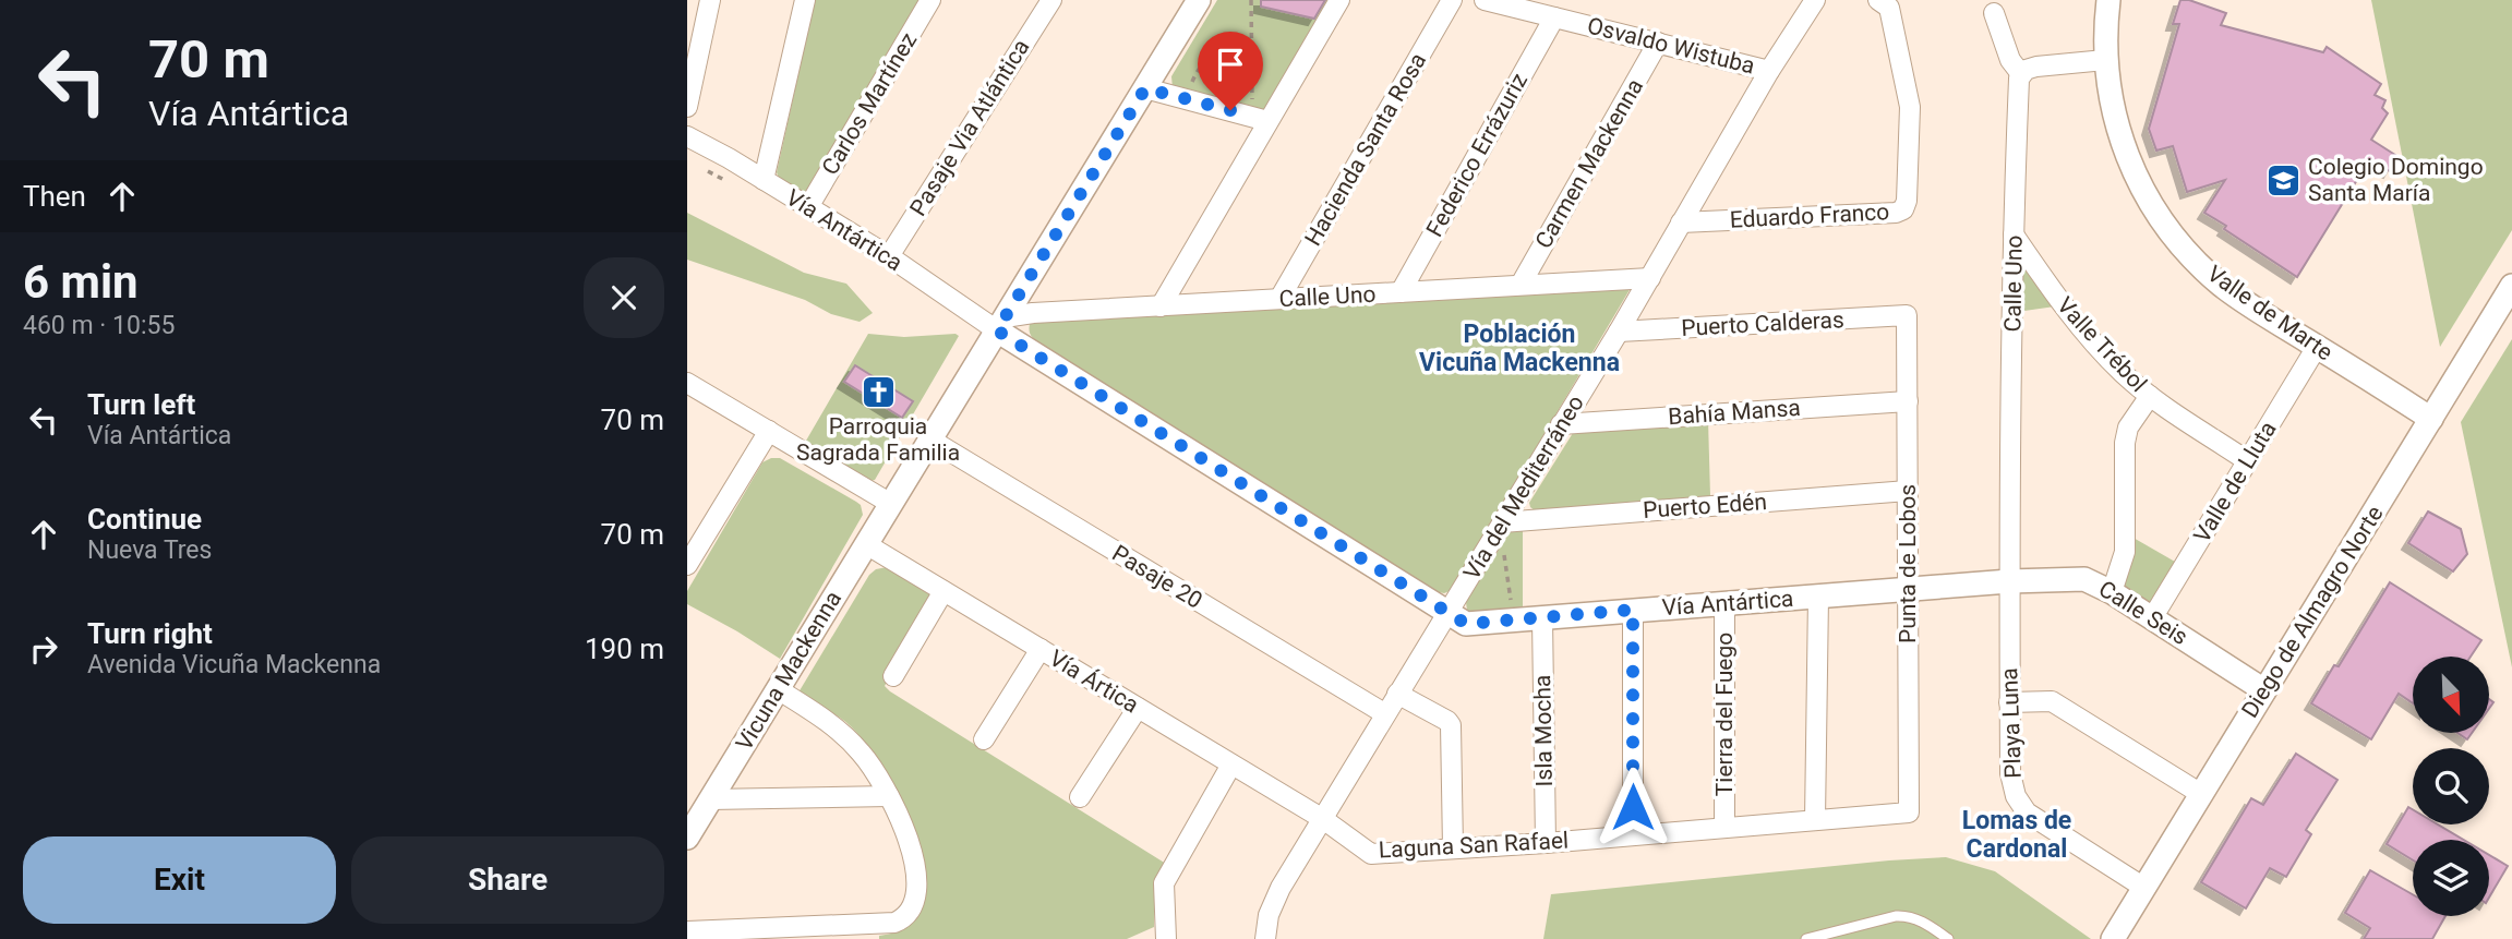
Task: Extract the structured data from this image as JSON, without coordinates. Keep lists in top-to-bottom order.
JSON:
{
  "streets": {
    "street": [
      "Osvaldo Wistuba",
      "Carlos Martínez",
      "Pasaje Via Atlántica",
      "Hacienda Santa Rosa",
      "Federico Errázuriz",
      "Carmen Mackenna",
      "Eduardo Franco",
      "Vía Antártica",
      "Calle Uno",
      "Valle de Marte",
      "Puerto Calderas",
      "Valle Trébol",
      "Bahía Mansa",
      "Valle de Lluta",
      "Vía del Mediterráneo",
      "Puerto Edén",
      "Punta de Lobos",
      "Pasaje 20",
      "Diego de Almagro Norte",
      "Calle Seis",
      "Vicuna Mackenna",
      "Vía Ártica",
      "Tierra del Fuego",
      "Playa Luna",
      "Isla Mocha",
      "Laguna San Rafael"
    ]
  },
  "crossings": [
    ["Osvaldo Wistuba", "Federico Errázuriz"],
    ["Osvaldo Wistuba", "Carmen Mackenna"],
    ["Osvaldo Wistuba", "Vía del Mediterráneo"],
    ["Carlos Martínez", "Vía Antártica"],
    ["Pasaje Via Atlántica", "Vía Antártica"],
    ["Hacienda Santa Rosa", "Calle Uno"],
    ["Federico Errázuriz", "Calle Uno"],
    ["Carmen Mackenna", "Calle Uno"],
    ["Eduardo Franco", "Vía del Mediterráneo"],
    ["Vía Antártica", "Calle Uno"],
    ["Vía Antártica", "Vía del Mediterráneo"],
    ["Vía Antártica", "Punta de Lobos"],
    ["Vía Antártica", "Calle Seis"],
    ["Vía Antártica", "Vicuna Mackenna"],
    ["Vía Antártica", "Tierra del Fuego"],
    ["Vía Antártica", "Playa Luna"],
    ["Vía Antártica", "Isla Mocha"],
    ["Calle Uno", "Valle Trébol"],
    ["Calle Uno", "Vía del Mediterráneo"],
    ["Calle Uno", "Calle Seis"],
    ["Calle Uno", "Vicuna Mackenna"],
    ["Calle Uno", "Playa Luna"],
    ["Valle de Marte", "Valle de Lluta"],
    ["Valle de Marte", "Diego de Almagro Norte"],
    ["Puerto Calderas", "Vía del Mediterráneo"],
    ["Puerto Calderas", "Punta de Lobos"],
    ["Valle Trébol", "Valle de Lluta"],
    ["Bahía Mansa", "Vía del Mediterráneo"],
    ["Bahía Mansa", "Punta de Lobos"],
    ["Valle de Lluta", "Calle Seis"],
    ["Vía del Mediterráneo", "Puerto Edén"],
    ["Vía del Mediterráneo", "Pasaje 20"],
    ["Vía del Mediterráneo", "Vía Ártica"],
    ["Vía del Mediterráneo", "Laguna San Rafael"],
    ["Puerto Edén", "Punta de Lobos"],
    ["Punta de Lobos", "Laguna San Rafael"],
    ["Pasaje 20", "Vicuna Mackenna"],
    ["Diego de Almagro Norte", "Calle Seis"],
    ["Diego de Almagro Norte", "Playa Luna"],
    ["Calle Seis", "Playa Luna"],
    ["Vicuna Mackenna", "Vía Ártica"],
    ["Vía Ártica", "Laguna San Rafael"],
    ["Tierra del Fuego", "Laguna San Rafael"],
    ["Isla Mocha", "Laguna San Rafael"]
  ],
  "districts": ["Población Vicuña Mackenna", "Lomas de Cardonal"],
  "places": {
    "school or university": ["Colegio Domingo Santa María"],
    "church": ["Parroquia Sagrada Familia"]
  },
  "north": "bottom right",
  "page": {
    "turn": ["70 m", "Vía Antártica"],
    "then": "Then",
    "heading": ["6 min", "460 m · 10:55"],
    "list": [
      {
        "name": "Turn left",
        "note": "Vía Antártica",
        "value": "70 m"
      },
      {
        "name": "Continue",
        "note": "Nueva Tres",
        "value": "70 m"
      },
      {
        "name": "Turn right",
        "note": "Avenida Vicuña Mackenna",
        "value": "190 m"
      }
    ],
    "buttons": ["Exit", "Share"]
  }
}
